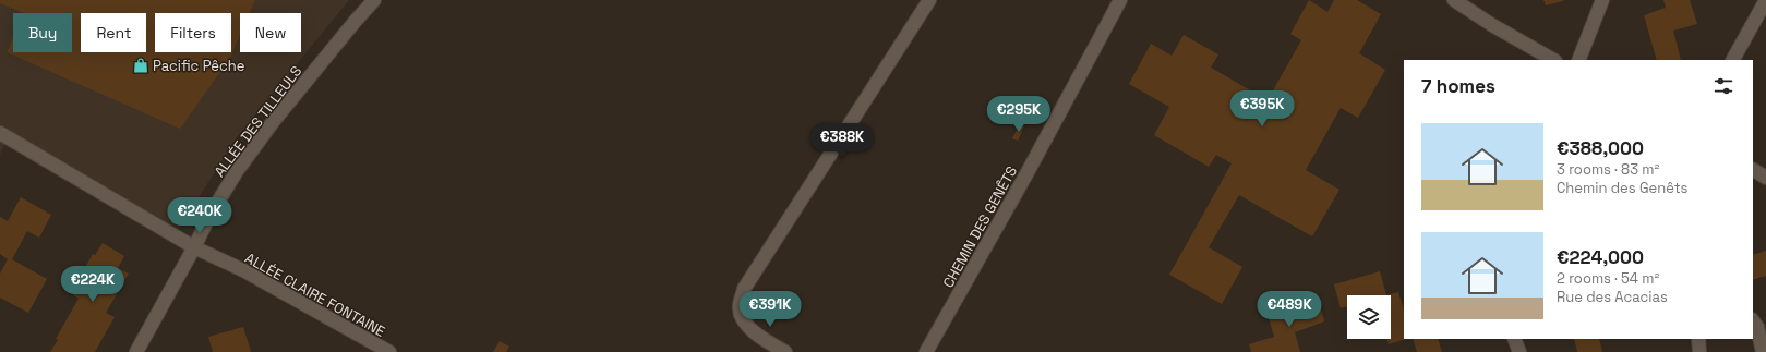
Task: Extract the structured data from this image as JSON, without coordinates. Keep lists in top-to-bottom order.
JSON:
{
  "streets": {
    "street": ["ALLÉE DES TILLEULS", "CHEMIN DES GENÊTS", "ALLÉE CLAIRE FONTAINE"]
  },
  "crossings": [
    ["ALLÉE DES TILLEULS", "ALLÉE CLAIRE FONTAINE"]
  ],
  "places": {
    "shop": ["Pacific Pêche"]
  },
  "page": {
    "chip": [
      "Buy",
      "Rent",
      "Filters",
      "New"
    ],
    "heading": "7 homes",
    "price": [
      "€395K",
      "€295K",
      "€388K",
      "€240K",
      "€224K",
      "€391K",
      "€489K"
    ],
    "list": [
      {
        "name": "€388,000",
        "note": "3 rooms · 83 m² · Chemin des Genêts"
      },
      {
        "name": "€224,000",
        "note": "2 rooms · 54 m² · Rue des Acacias"
      }
    ]
  }
}
